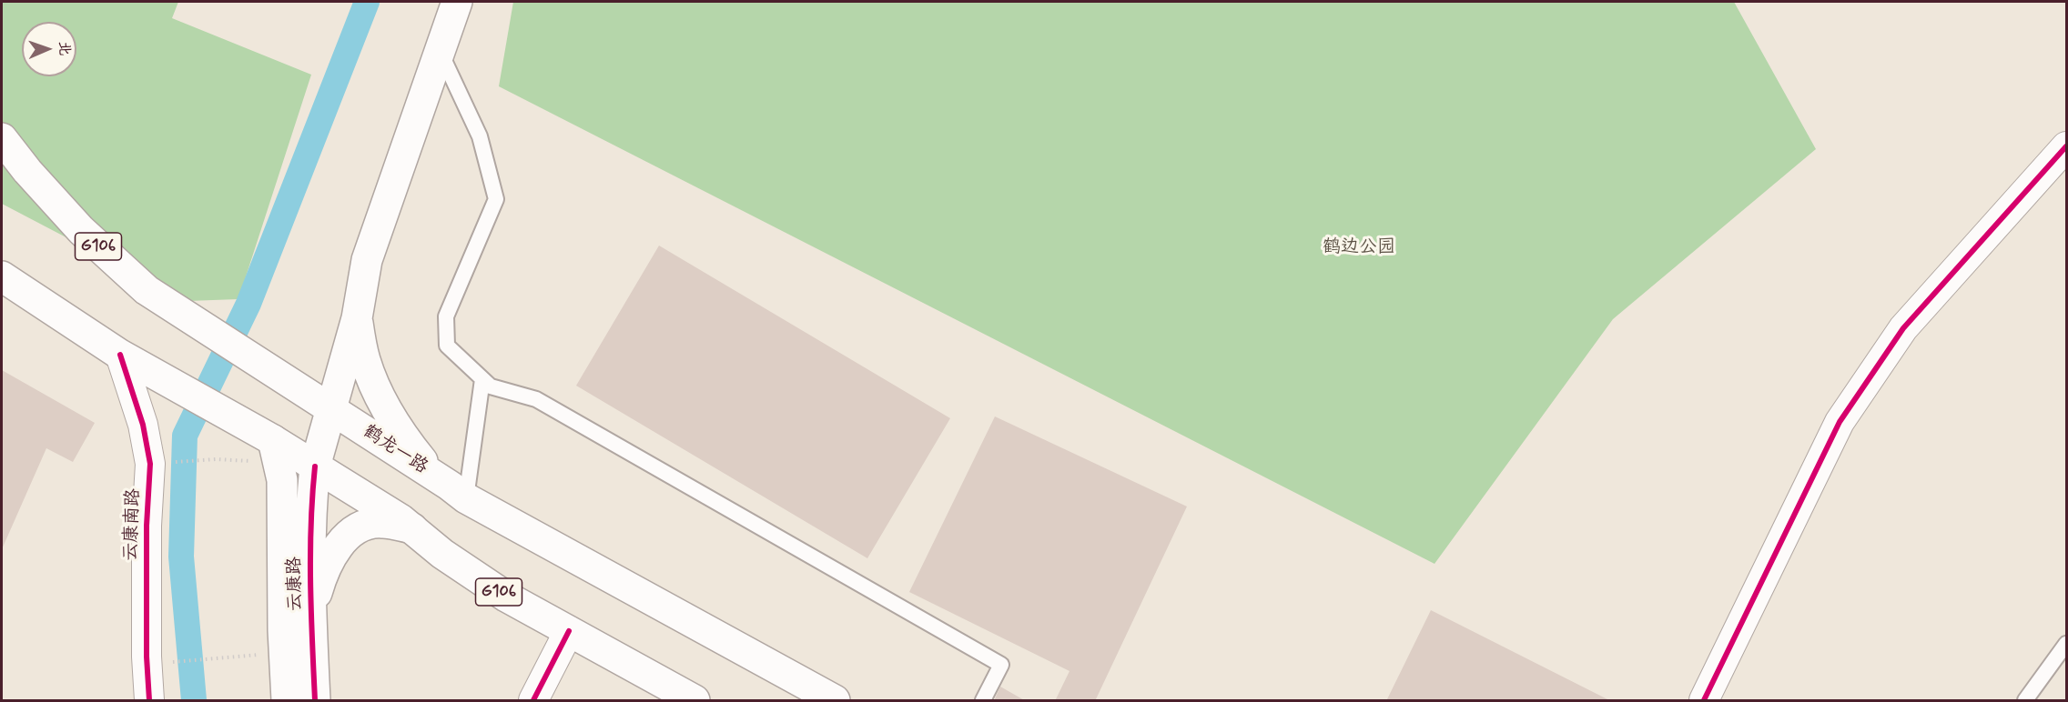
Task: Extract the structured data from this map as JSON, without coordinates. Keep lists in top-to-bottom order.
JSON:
{
  "streets": {
    "main road": ["G106", "鹤龙一路", "云康路"],
    "street": ["云康南路"]
  },
  "crossings": [
    ["G106", "鹤龙一路"],
    ["G106", "云康南路"],
    ["G106", "云康路"],
    ["鹤龙一路", "云康路"]
  ],
  "parks": ["鹤边公园"],
  "north": "right"
}
